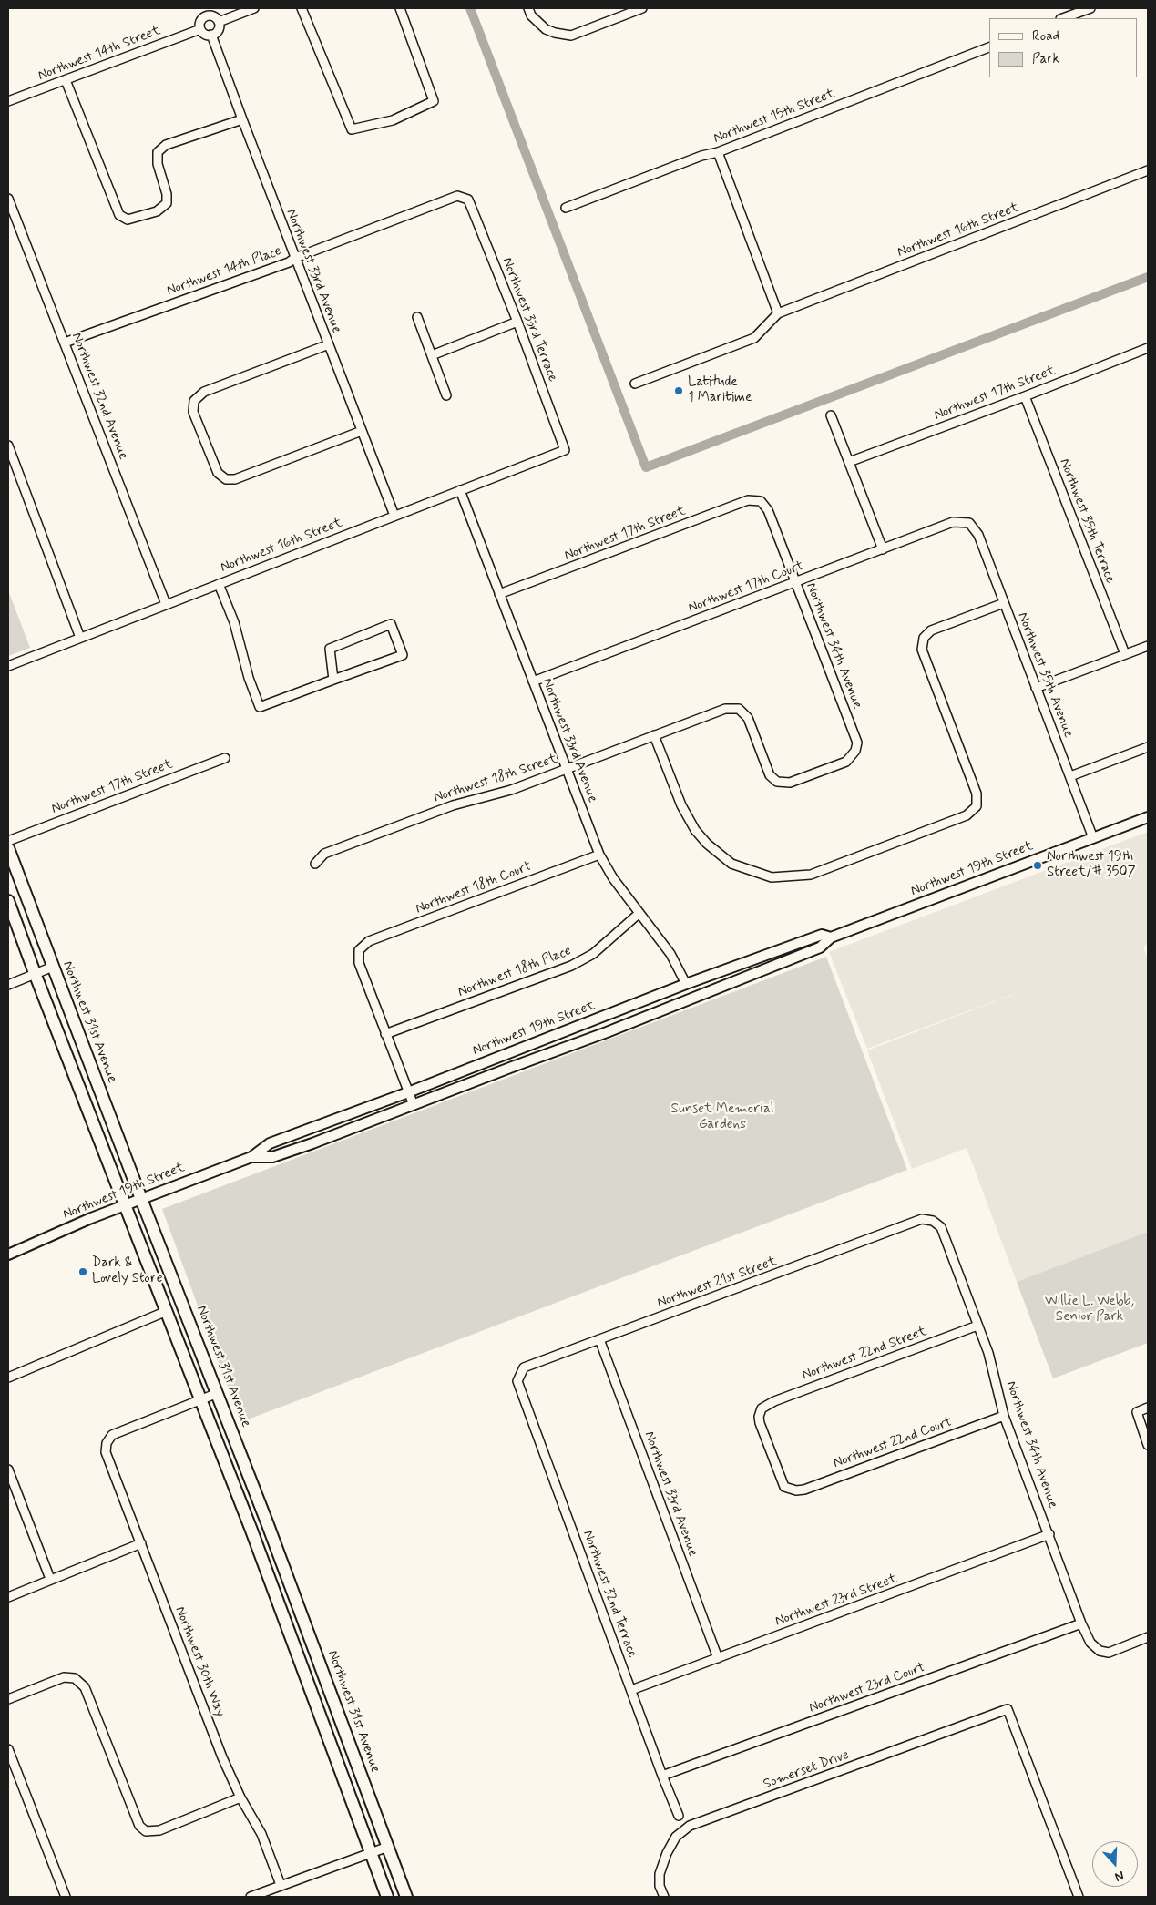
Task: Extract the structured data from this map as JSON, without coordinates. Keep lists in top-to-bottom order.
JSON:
{
  "streets": {
    "main road": ["Northwest 31st Avenue"],
    "street": [
      "Northwest 14th Street",
      "Northwest 15th Street",
      "Northwest 16th Street",
      "Northwest 14th Place",
      "Northwest 33rd Avenue",
      "Northwest 33rd Terrace",
      "Northwest 17th Street",
      "Northwest 32nd Avenue",
      "Northwest 35th Terrace",
      "Northwest 17th Court",
      "Northwest 34th Avenue",
      "Northwest 35th Avenue",
      "Northwest 18th Street",
      "Northwest 19th Street",
      "Northwest 18th Court",
      "Northwest 18th Place",
      "Northwest 21st Street",
      "Northwest 22nd Street",
      "Northwest 22nd Court",
      "Northwest 32nd Terrace",
      "Northwest 23rd Street",
      "Northwest 30th Way",
      "Northwest 23rd Court",
      "Somerset Drive"
    ]
  },
  "crossings": [
    ["Northwest 14th Street", "Northwest 33rd Avenue"],
    ["Northwest 16th Street", "Northwest 33rd Avenue"],
    ["Northwest 16th Street", "Northwest 33rd Terrace"],
    ["Northwest 16th Street", "Northwest 32nd Avenue"],
    ["Northwest 14th Place", "Northwest 33rd Avenue"],
    ["Northwest 14th Place", "Northwest 33rd Terrace"],
    ["Northwest 14th Place", "Northwest 32nd Avenue"],
    ["Northwest 33rd Avenue", "Northwest 17th Street"],
    ["Northwest 33rd Avenue", "Northwest 17th Court"],
    ["Northwest 33rd Avenue", "Northwest 18th Street"],
    ["Northwest 33rd Avenue", "Northwest 19th Street"],
    ["Northwest 33rd Avenue", "Northwest 18th Court"],
    ["Northwest 33rd Avenue", "Northwest 18th Place"],
    ["Northwest 33rd Avenue", "Northwest 21st Street"],
    ["Northwest 33rd Avenue", "Northwest 23rd Street"],
    ["Northwest 17th Street", "Northwest 35th Terrace"],
    ["Northwest 17th Street", "Northwest 34th Avenue"],
    ["Northwest 17th Court", "Northwest 34th Avenue"],
    ["Northwest 17th Court", "Northwest 35th Avenue"],
    ["Northwest 34th Avenue", "Northwest 18th Street"],
    ["Northwest 34th Avenue", "Northwest 21st Street"],
    ["Northwest 34th Avenue", "Northwest 22nd Street"],
    ["Northwest 34th Avenue", "Northwest 22nd Court"],
    ["Northwest 34th Avenue", "Northwest 23rd Street"],
    ["Northwest 34th Avenue", "Northwest 23rd Court"],
    ["Northwest 35th Avenue", "Northwest 19th Street"],
    ["Northwest 19th Street", "Northwest 31st Avenue"],
    ["Northwest 18th Court", "Northwest 18th Place"],
    ["Northwest 21st Street", "Northwest 32nd Terrace"],
    ["Northwest 22nd Street", "Northwest 22nd Court"],
    ["Northwest 32nd Terrace", "Northwest 23rd Street"],
    ["Northwest 32nd Terrace", "Northwest 23rd Court"]
  ],
  "parks": ["Sunset Memorial Gardens", "Willie L. Webb, Senior Park"],
  "places": ["Latitude 1 Maritime", "Northwest 19th Street/# 3507", "Dark & Lovely Store"],
  "legend": ["Road", "Park"],
  "north": "bottom"
}
